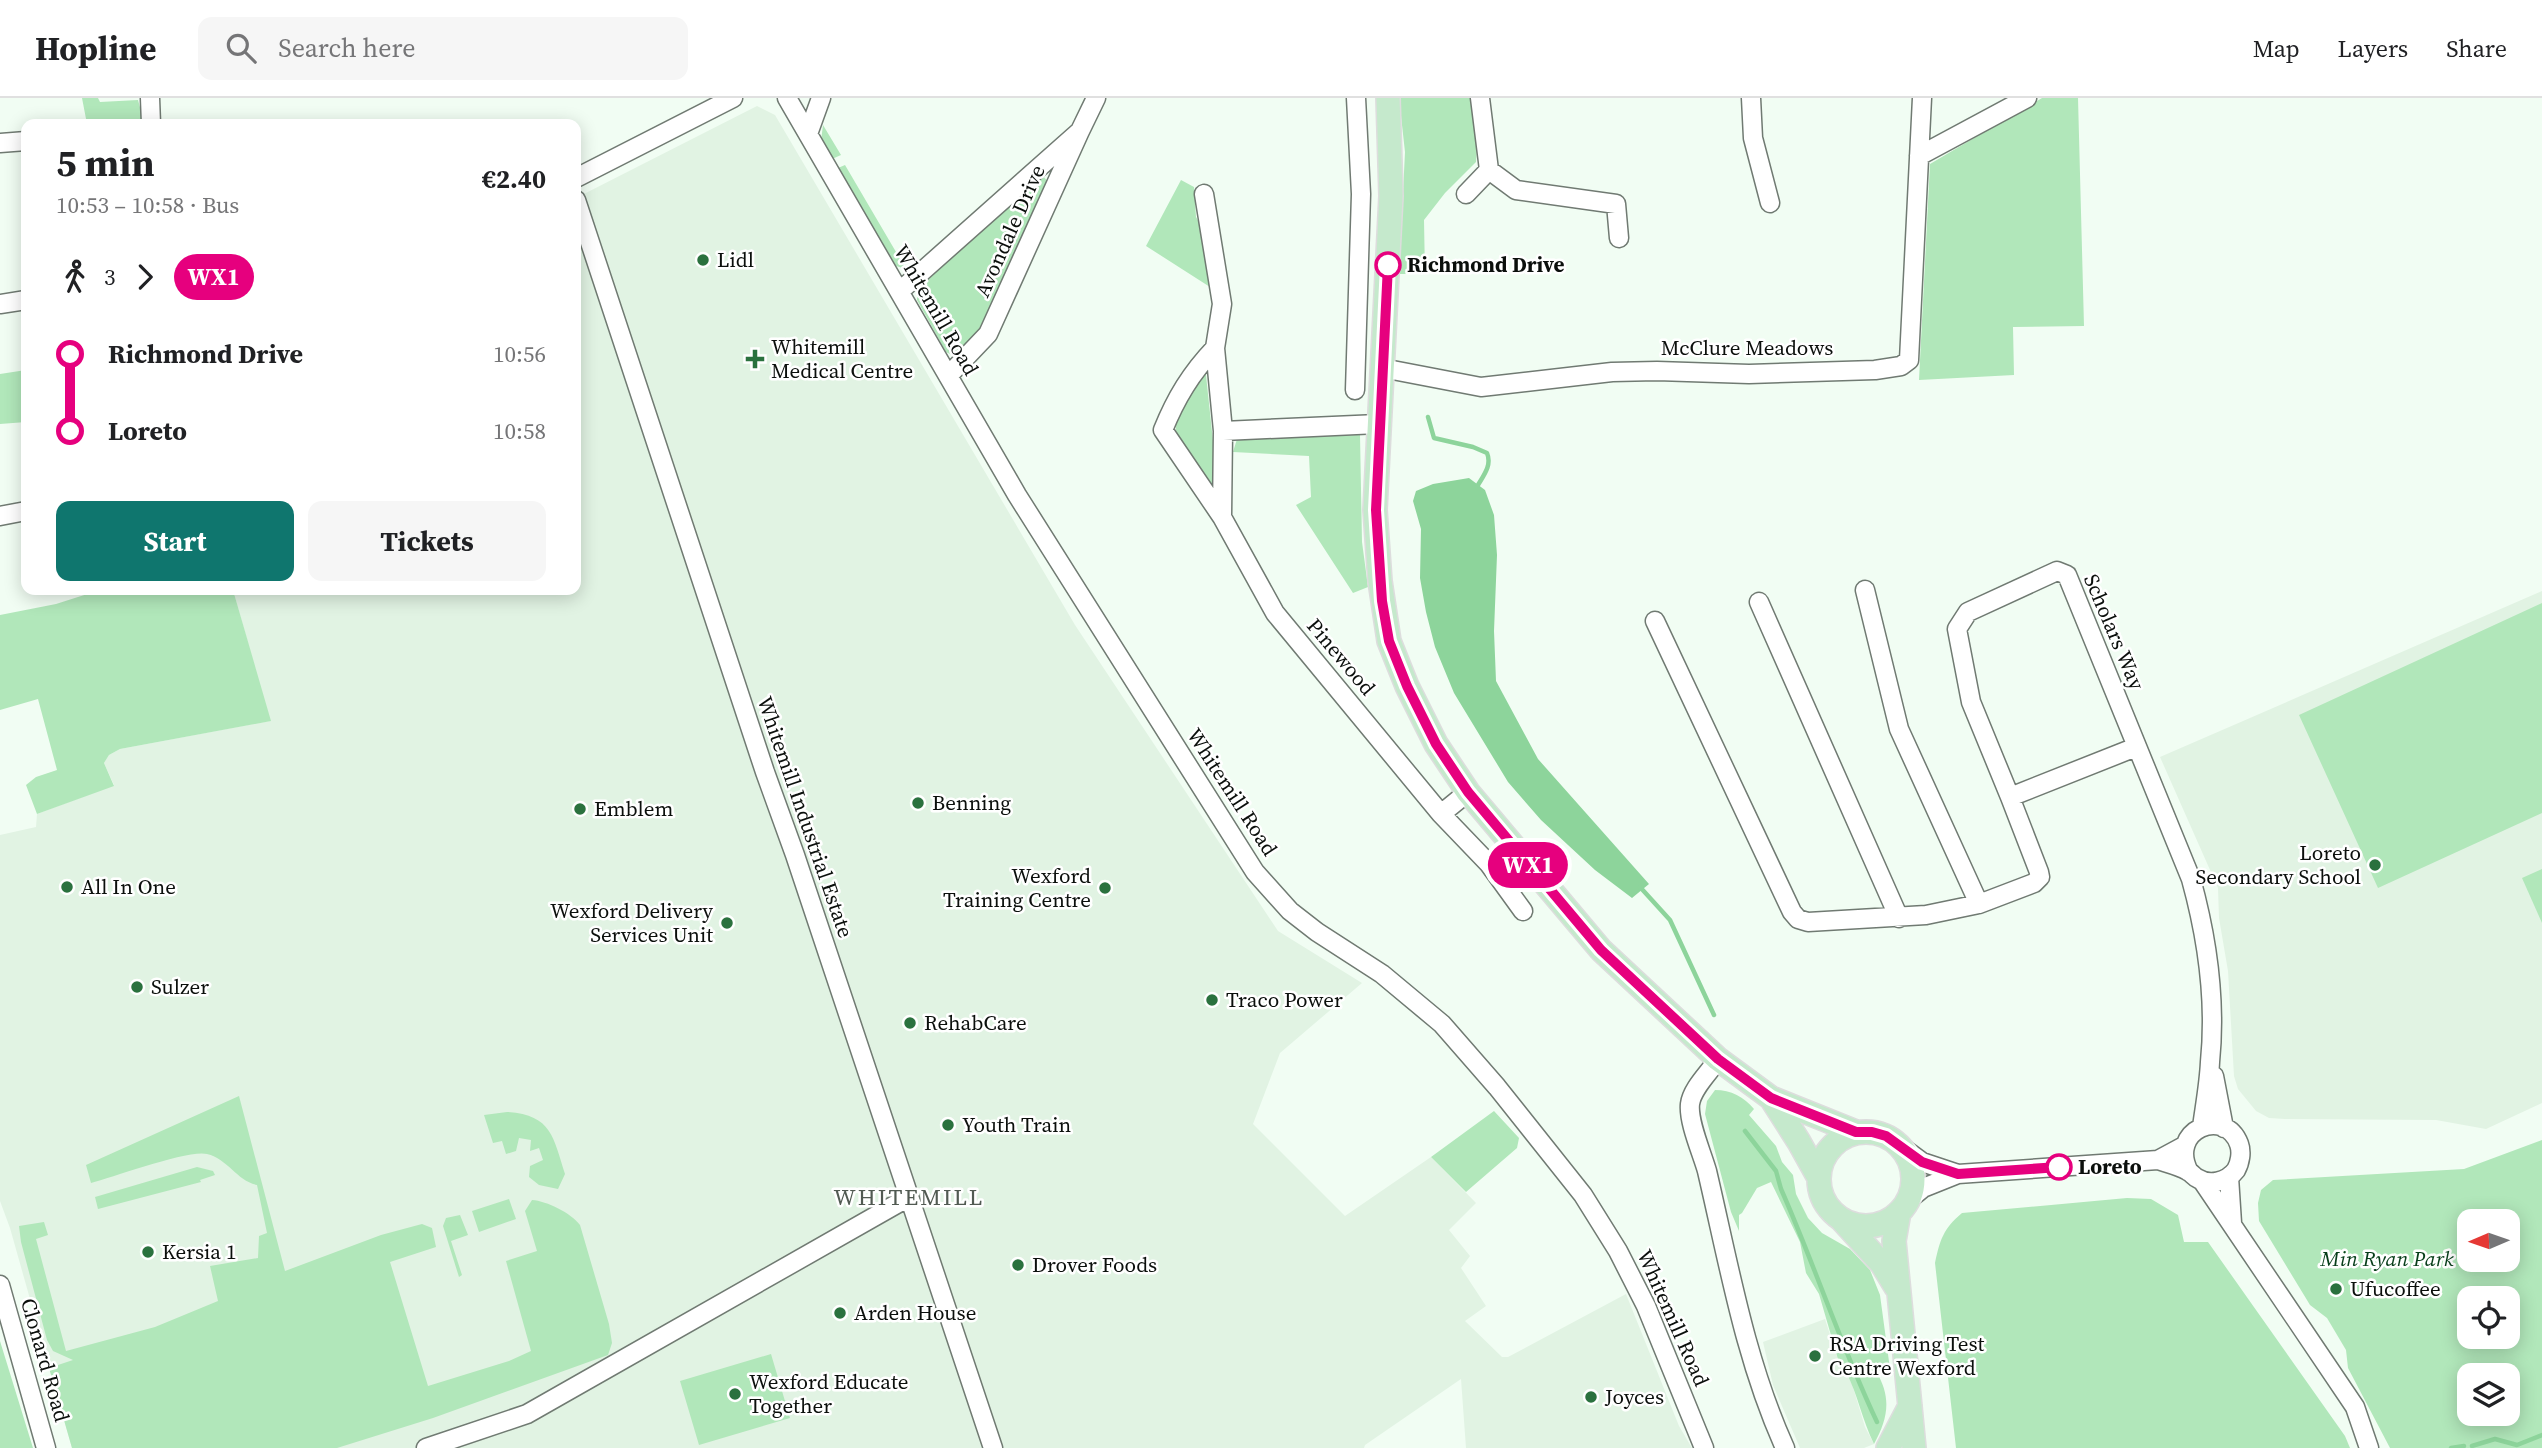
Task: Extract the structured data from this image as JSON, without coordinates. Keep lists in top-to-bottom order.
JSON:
{
  "streets": {
    "street": [
      "Avondale Drive",
      "Whitemill Road",
      "McClure Meadows",
      "Scholars Way",
      "Pinewood",
      "Whitemill Industrial Estate",
      "Clonard Road"
    ]
  },
  "crossings": [
    ["Avondale Drive", "Whitemill Road"]
  ],
  "districts": ["WHITEMILL"],
  "parks": ["Min Ryan Park"],
  "places": {
    "other": [
      "Lidl",
      "Richmond Drive",
      "Benning",
      "Emblem",
      "Loreto Secondary School",
      "All In One",
      "Wexford Training Centre",
      "Wexford Delivery Services Unit",
      "Sulzer",
      "Traco Power",
      "RehabCare",
      "Youth Train",
      "Loreto",
      "Kersia 1",
      "Drover Foods",
      "Ufucoffee",
      "Arden House",
      "RSA Driving Test Centre Wexford",
      "Wexford Educate Together",
      "Joyces"
    ],
    "health": ["Whitemill Medical Centre"]
  },
  "lines": ["bus line WX1"],
  "north": "left",
  "page": {
    "header": "Hopline",
    "search": "Search here",
    "nav": ["Map", "Layers", "Share"],
    "on_map": "WX1",
    "heading": ["5 min", "10:53 – 10:58 · Bus", "€2.40"],
    "legs": ["3", "WX1"],
    "list": [
      {
        "name": "Richmond Drive",
        "value": "10:56"
      },
      {
        "name": "Loreto",
        "value": "10:58"
      }
    ],
    "buttons": ["Start", "Tickets"]
  }
}
